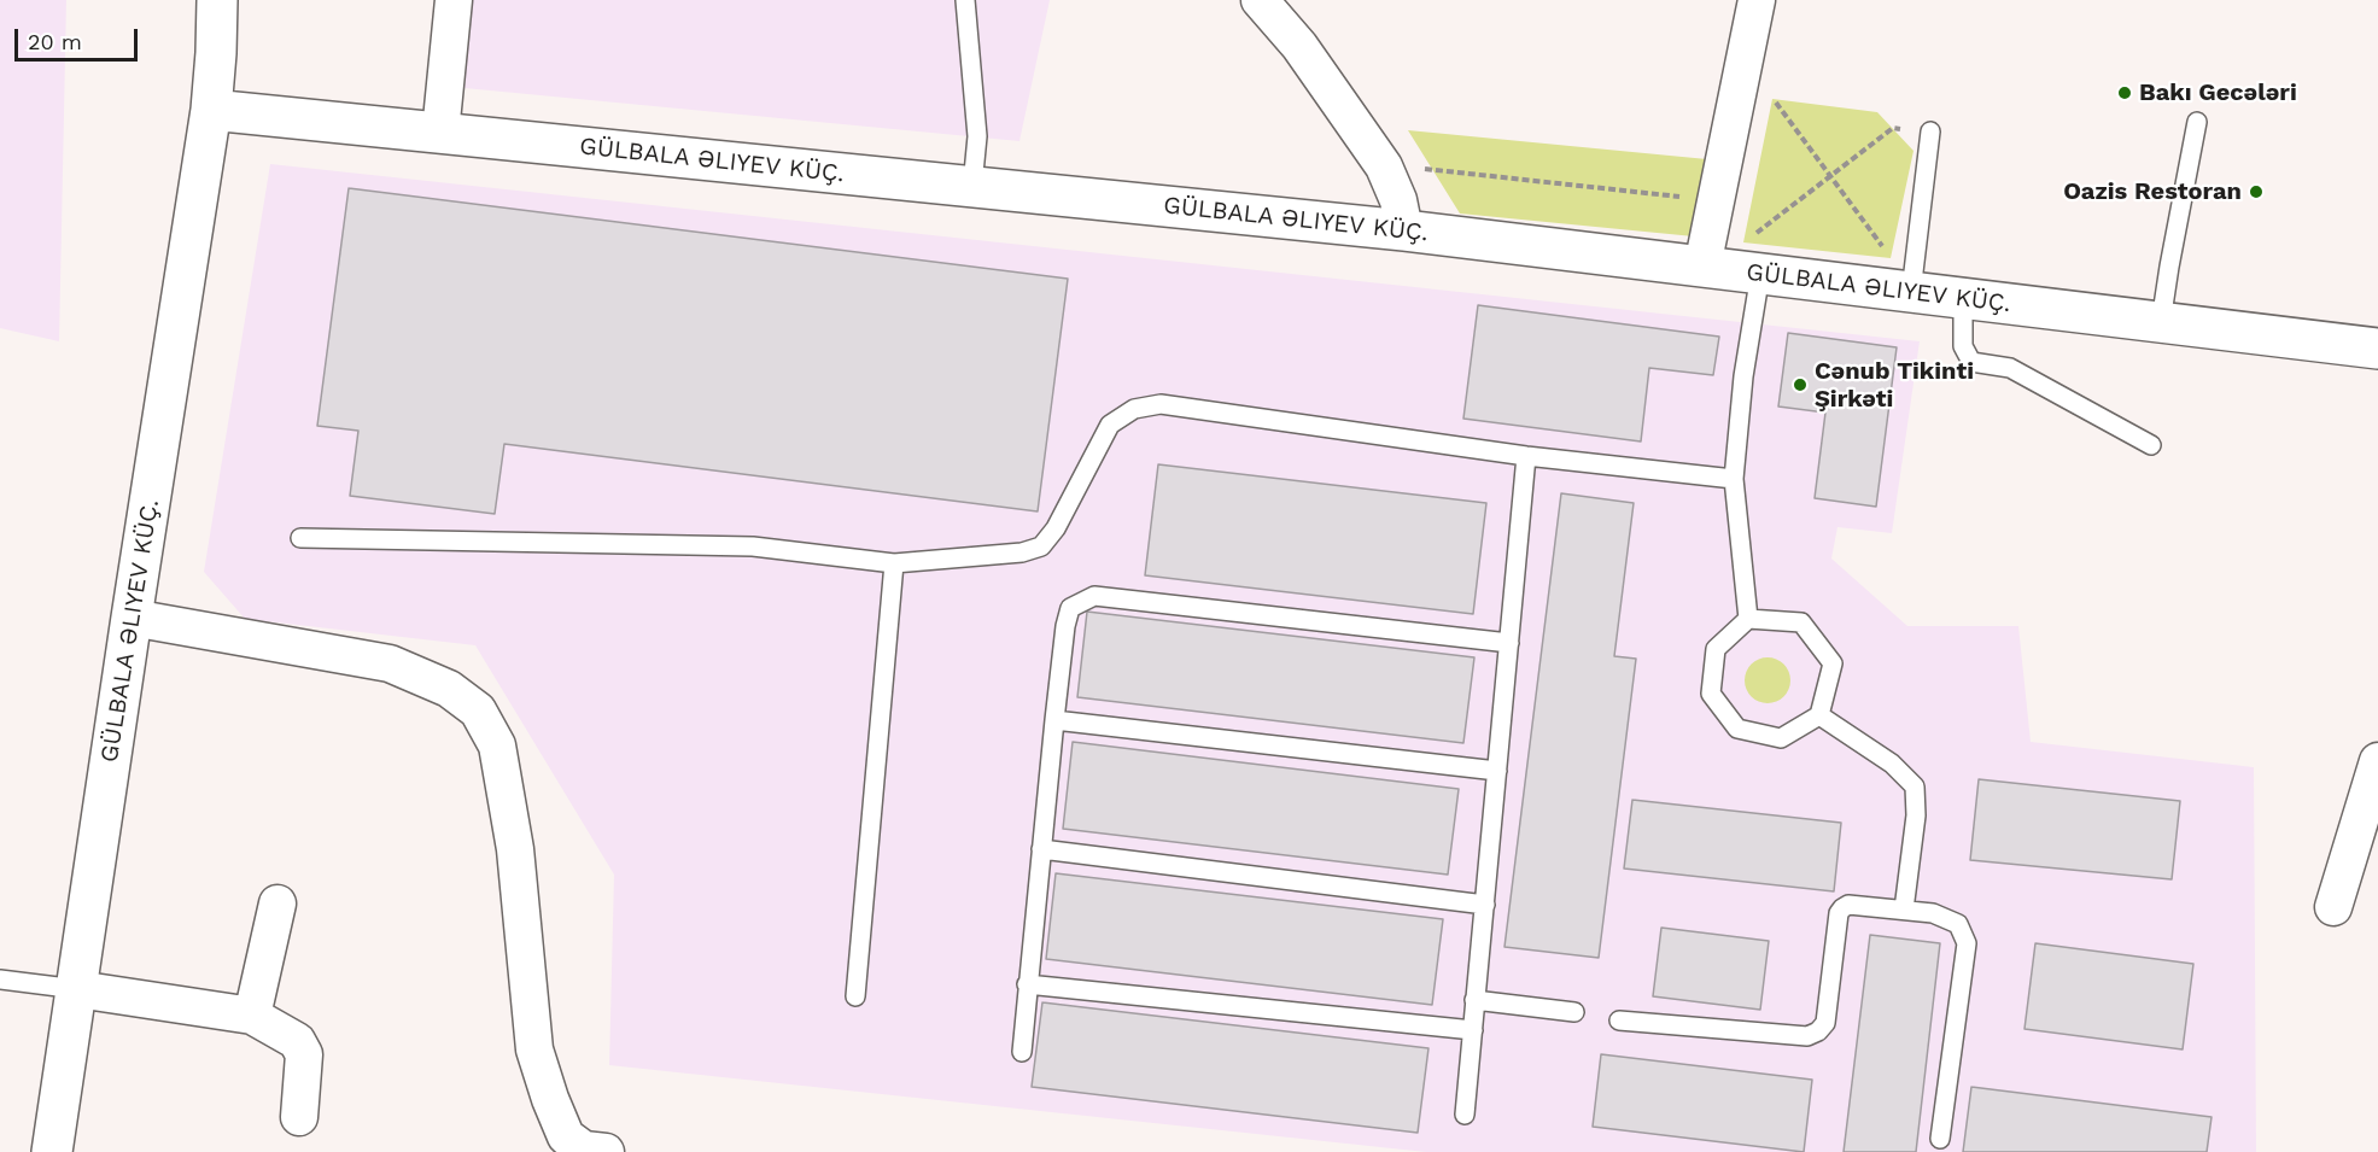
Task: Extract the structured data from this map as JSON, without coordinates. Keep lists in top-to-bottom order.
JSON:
{
  "streets": {
    "street": ["GÜLBALA ƏLIYEV KÜÇ."]
  },
  "places": ["Bakı Gecələri", "Oazis Restoran", "Cənub Tikinti Şirkəti"],
  "scale_bar": "20 m"
}
